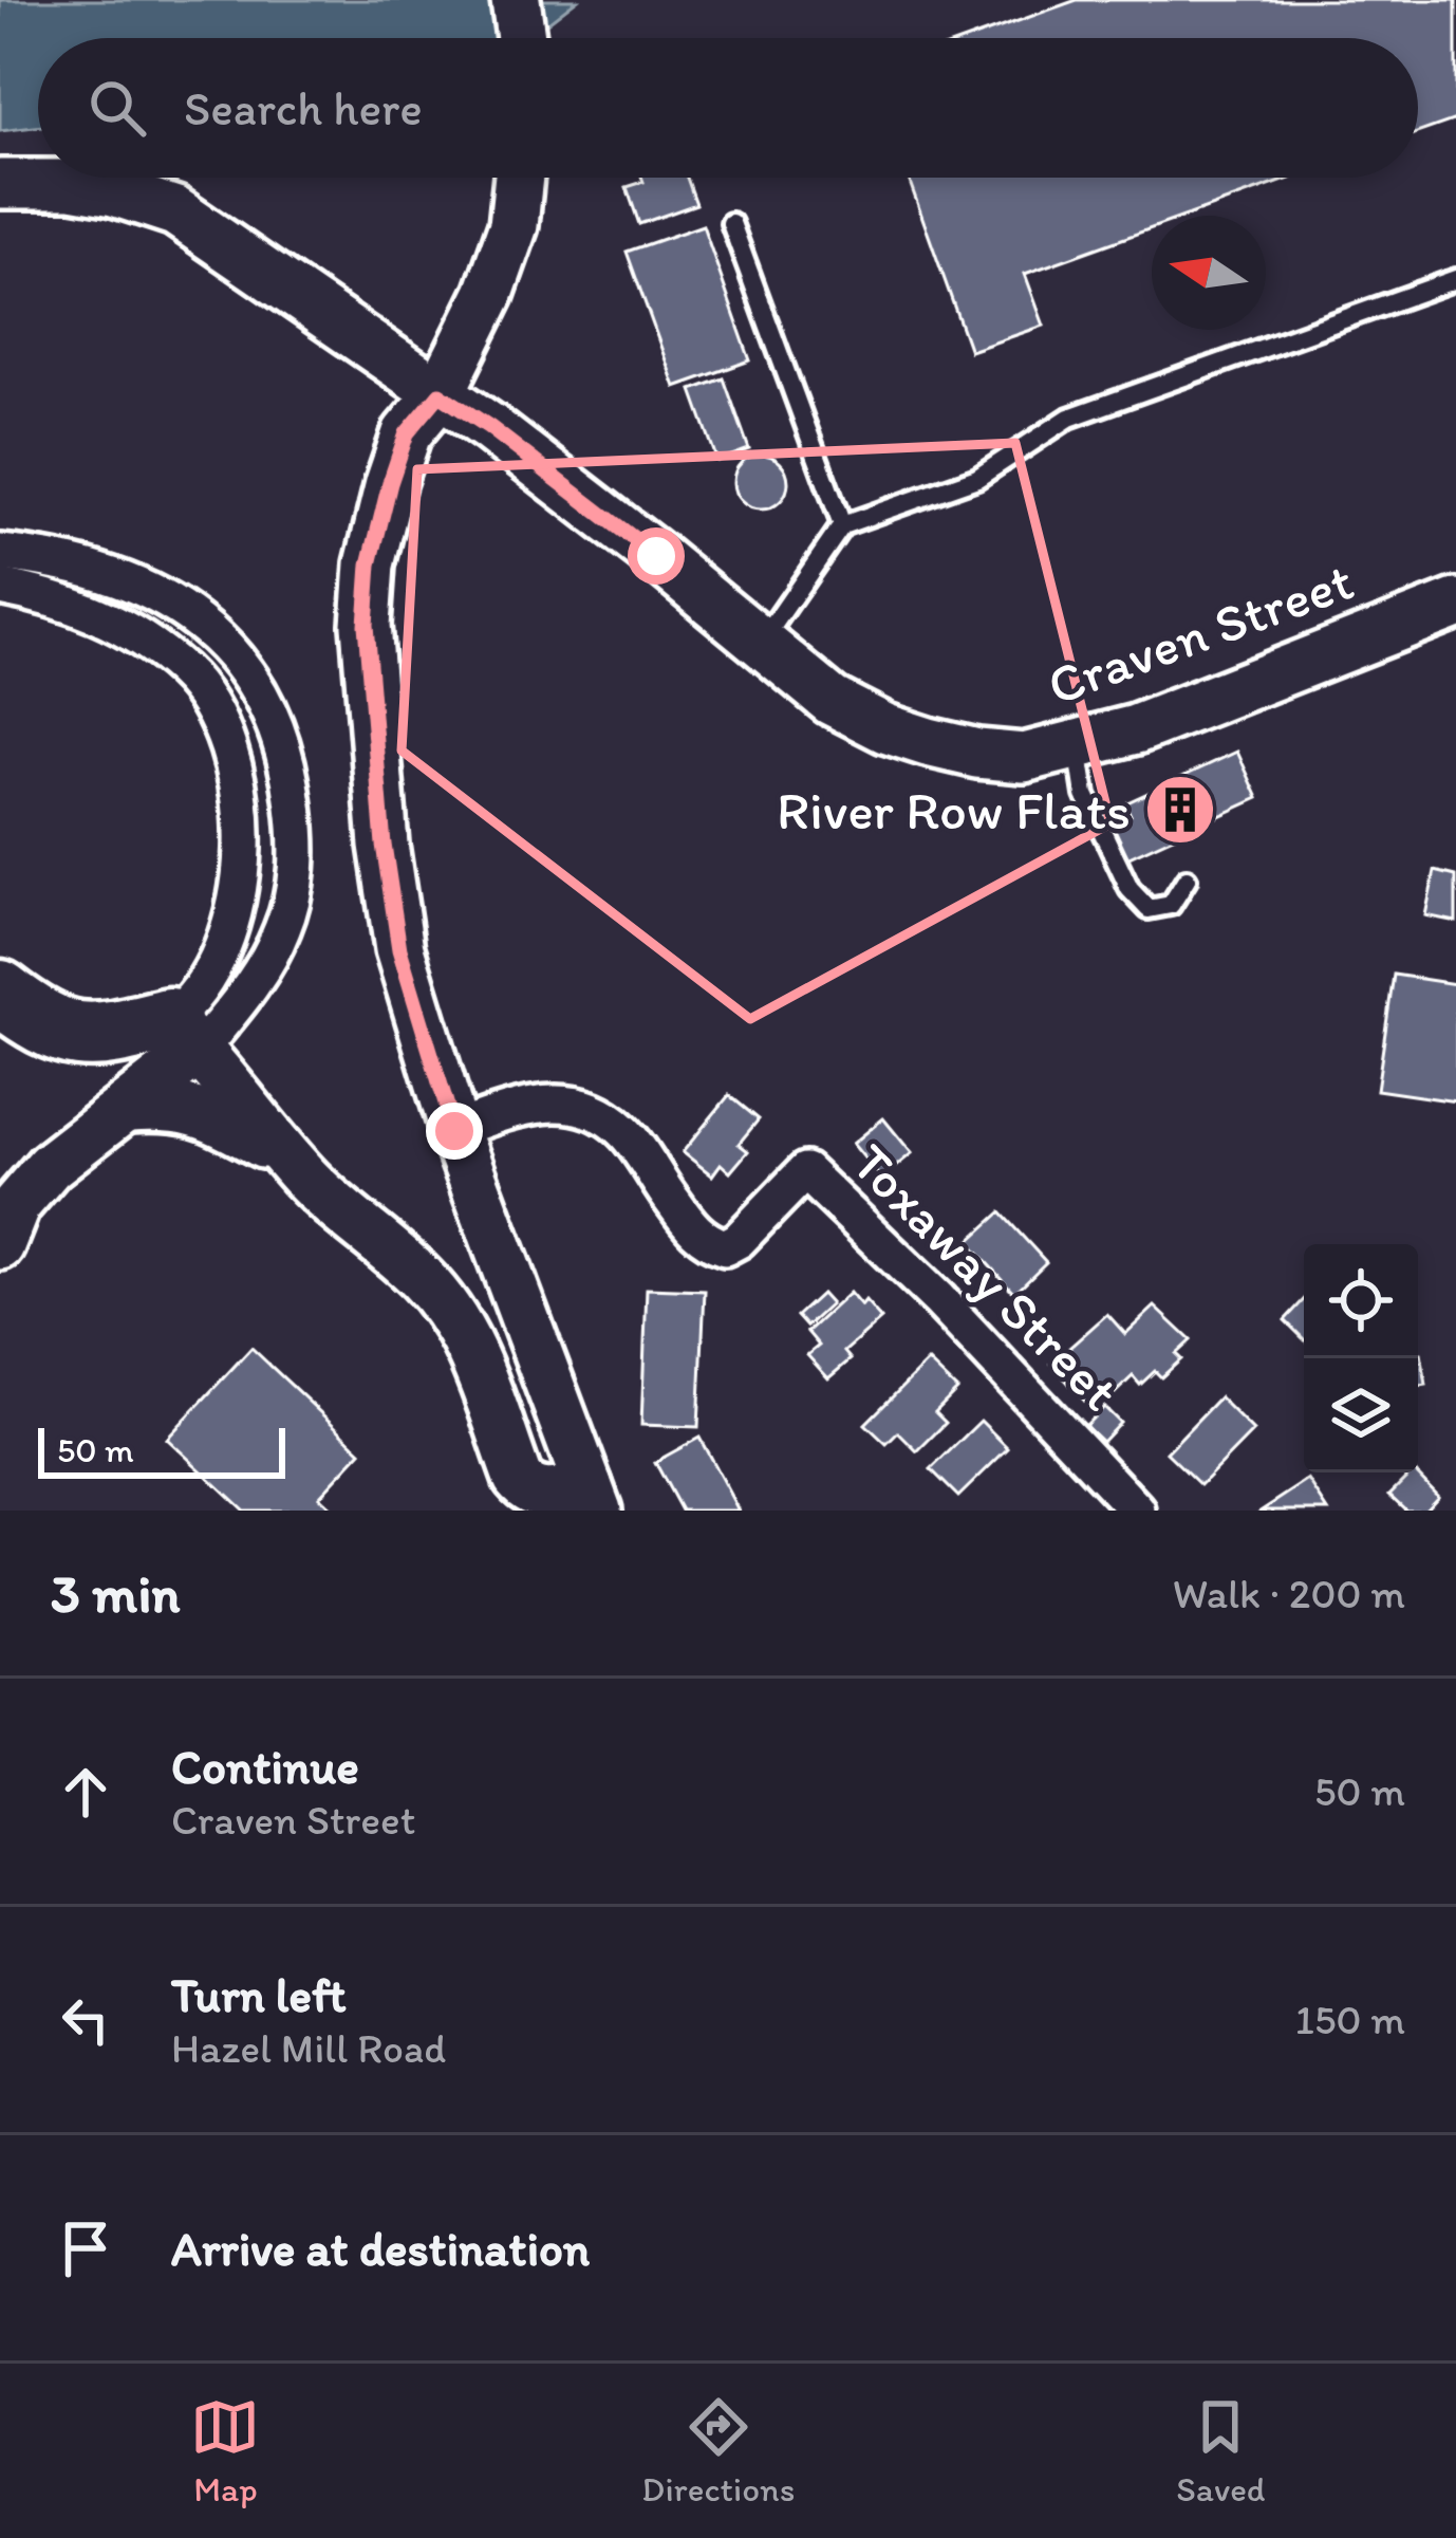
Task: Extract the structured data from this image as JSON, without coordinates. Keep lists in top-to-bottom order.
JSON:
{
  "streets": {
    "street": ["Craven Street", "Toxaway Street"]
  },
  "places": {
    "building": ["River Row Flats"]
  },
  "scale_bar": "50 m",
  "north": "left",
  "page": {
    "search": "Search here",
    "scale": "50 m",
    "heading": ["3 min", "Walk · 200 m"],
    "list": [
      ["Continue", "Craven Street", "50 m"],
      ["Turn left", "Hazel Mill Road", "150 m"],
      "Arrive at destination"
    ],
    "nav": ["Map", "Directions", "Saved"]
  }
}
